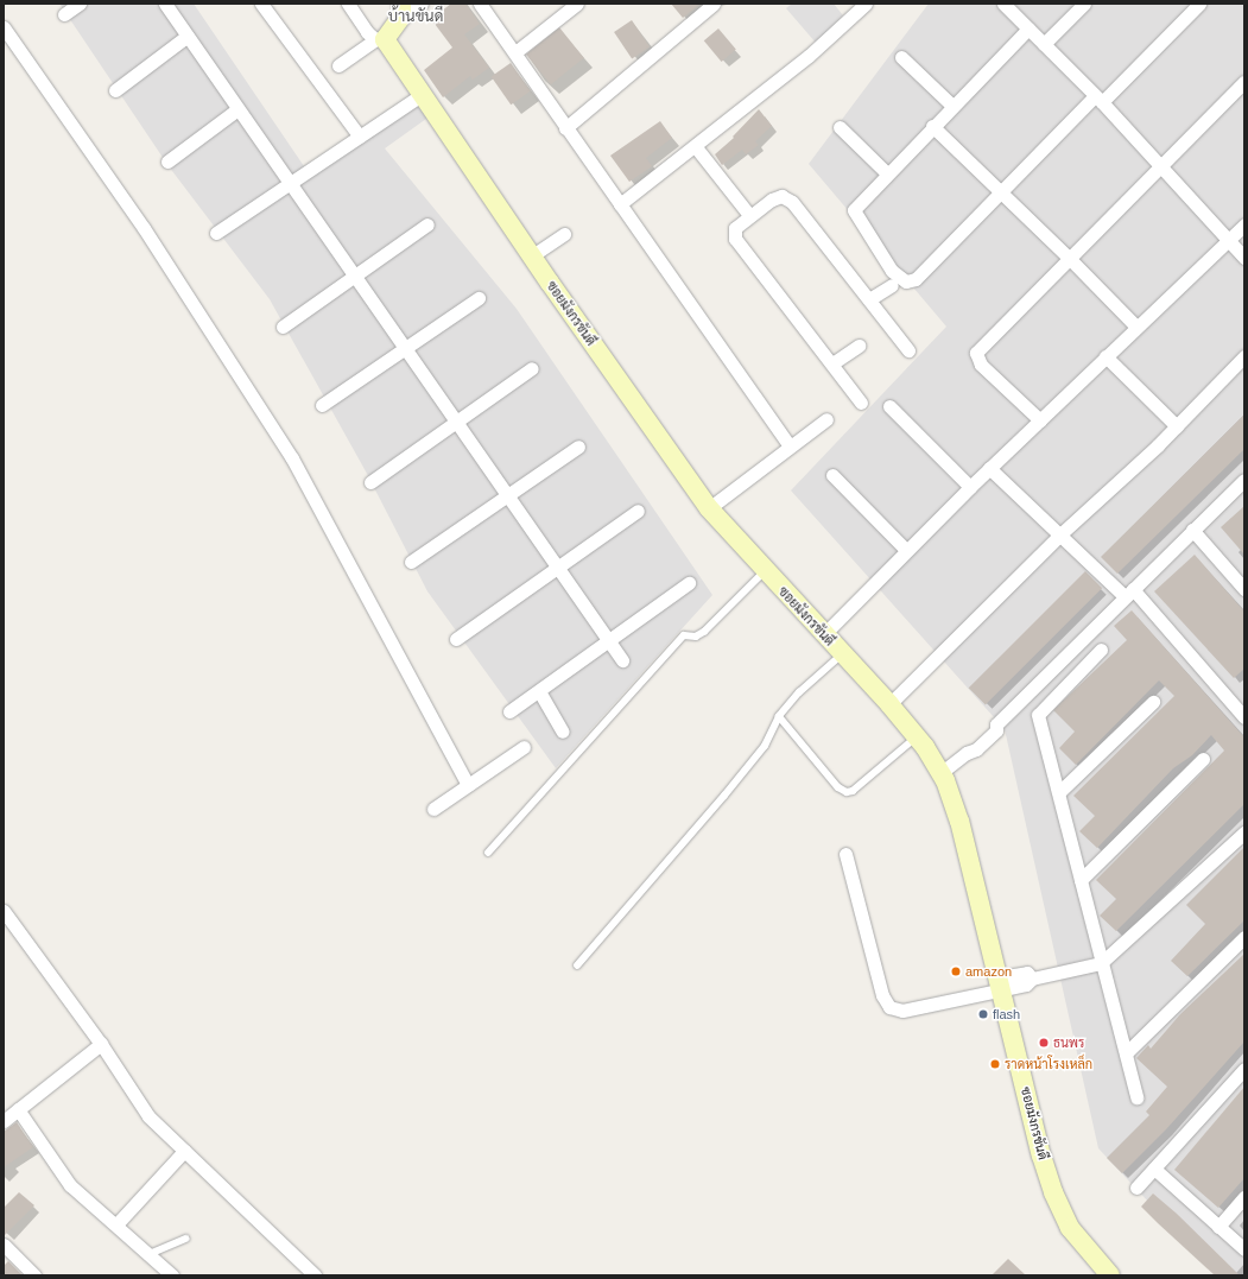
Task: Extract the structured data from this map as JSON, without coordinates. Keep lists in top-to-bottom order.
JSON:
{
  "streets": {
    "street": ["ซอยมังกรขันดี"]
  },
  "districts": ["บ้านขันดี"],
  "places": [
    "amazon",
    "flash",
    "ธนพร",
    "ราดหน้าโรงเหล็ก"
  ]
}
